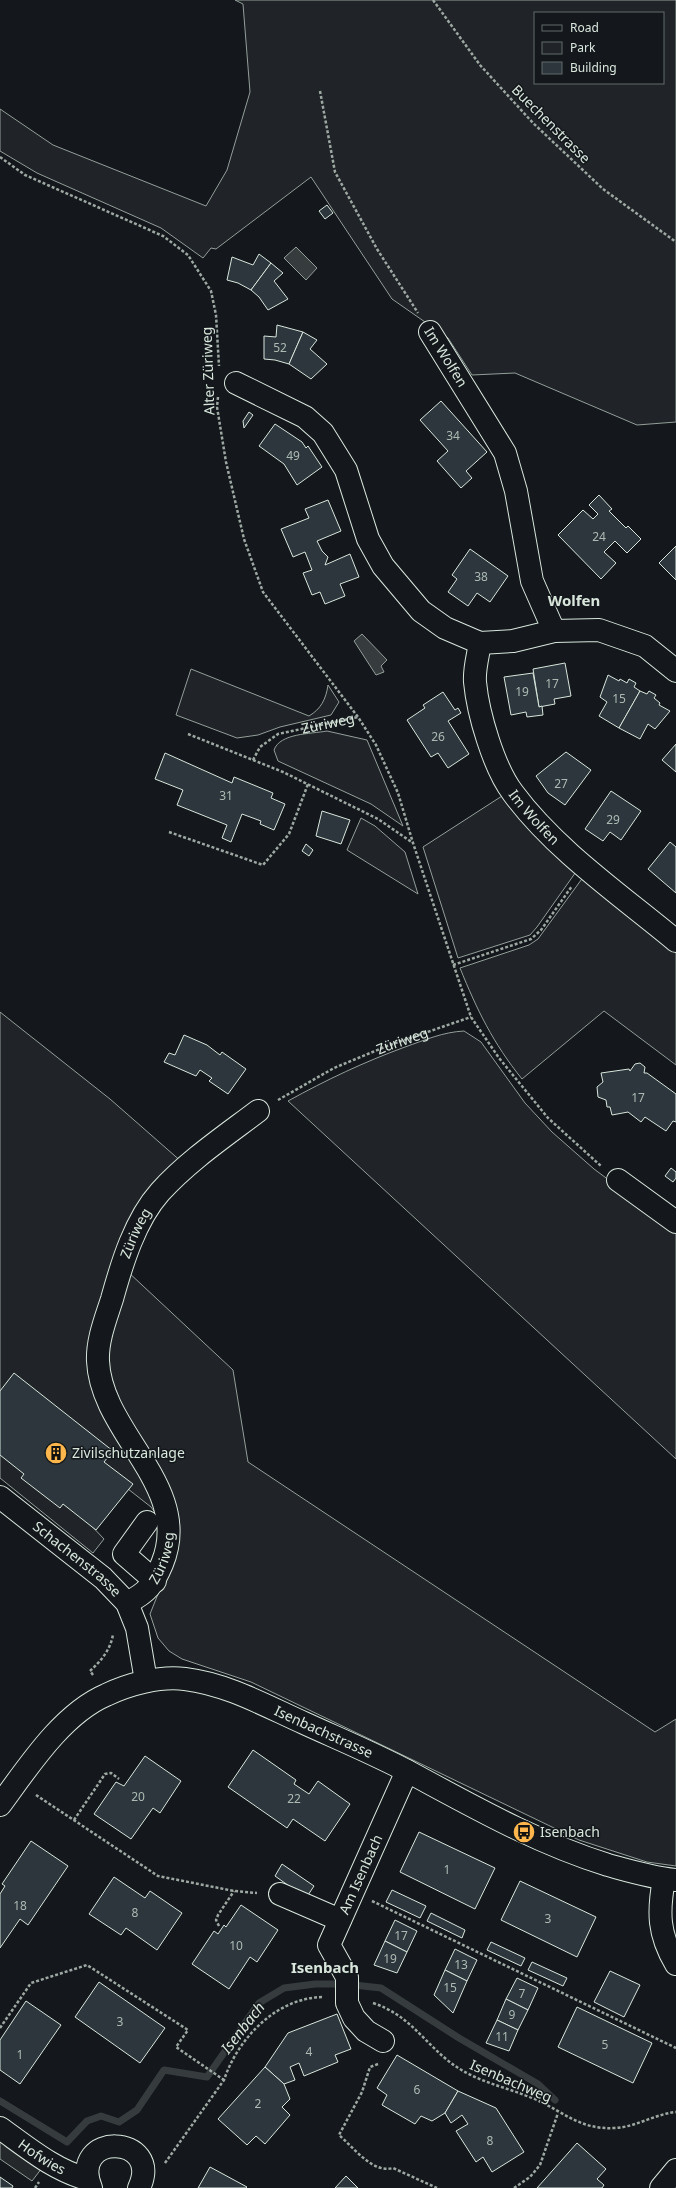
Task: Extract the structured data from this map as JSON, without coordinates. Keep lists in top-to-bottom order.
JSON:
{
  "streets": {
    "street": [
      "Im Wolfen",
      "Züriweg",
      "Schachenstrasse",
      "Isenbachstrasse",
      "Am Isenbach",
      "Hofwies"
    ],
    "path": ["Buechenstrasse", "Alter Züriweg", "Isenbachweg"]
  },
  "crossings": [
    ["Alter Züriweg", "Züriweg"],
    ["Züriweg", "Schachenstrasse"],
    ["Schachenstrasse", "Isenbachstrasse"],
    ["Isenbachstrasse", "Am Isenbach"],
    ["Am Isenbach", "Isenbachweg"]
  ],
  "districts": ["Wolfen", "Isenbach"],
  "water": ["Isenbach"],
  "places": {
    "building": ["Zivilschutzanlage"],
    "bus stop": ["Isenbach"]
  },
  "house_numbers": [
    "52",
    "34",
    "49",
    "24",
    "38",
    "17",
    "19",
    "15",
    "26",
    "27",
    "31",
    "29",
    "17",
    "20",
    "22",
    "1",
    "18",
    "8",
    "3",
    "17",
    "10",
    "19",
    "13",
    "15",
    "7",
    "9",
    "3",
    "11",
    "5",
    "4",
    "1",
    "6",
    "2",
    "8"
  ],
  "legend": ["Road", "Park", "Building"]
}
